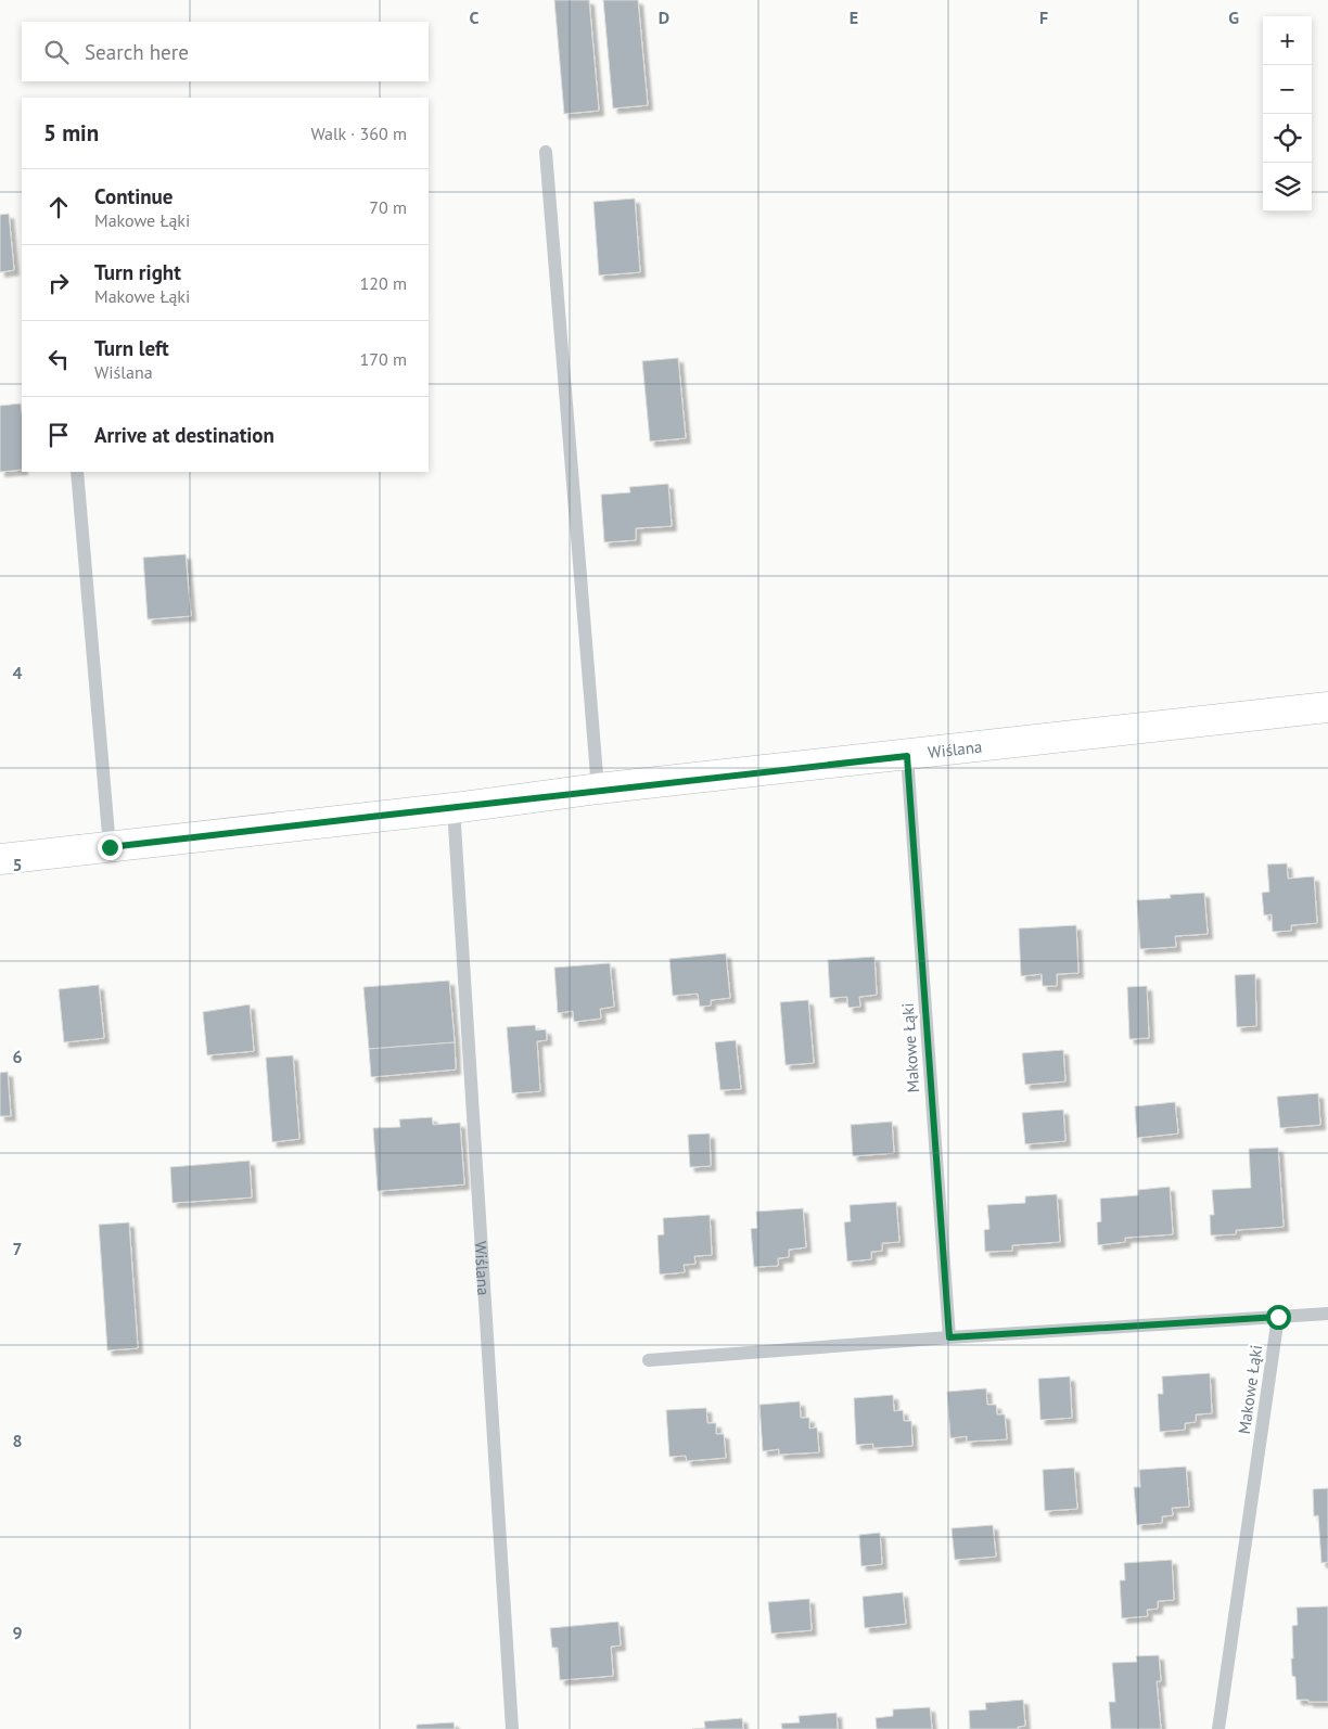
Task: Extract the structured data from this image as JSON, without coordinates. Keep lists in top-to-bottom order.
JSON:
{
  "streets": {
    "main road": ["Wiślana"],
    "lane": ["Makowe Łąki"]
  },
  "crossings": [
    ["Wiślana", "Makowe Łąki"]
  ],
  "page": {
    "map_buttons": ["+", "−"],
    "search": "Search here",
    "heading": ["5 min", "Walk · 360 m"],
    "list": [
      ["Continue", "Makowe Łąki", "70 m"],
      ["Turn right", "Makowe Łąki", "120 m"],
      ["Turn left", "Wiślana", "170 m"],
      "Arrive at destination"
    ]
  },
  "grid": {
    "columns": [
      "C",
      "D",
      "E",
      "F",
      "G"
    ],
    "rows": [
      "4",
      "5",
      "6",
      "7",
      "8",
      "9"
    ]
  }
}
